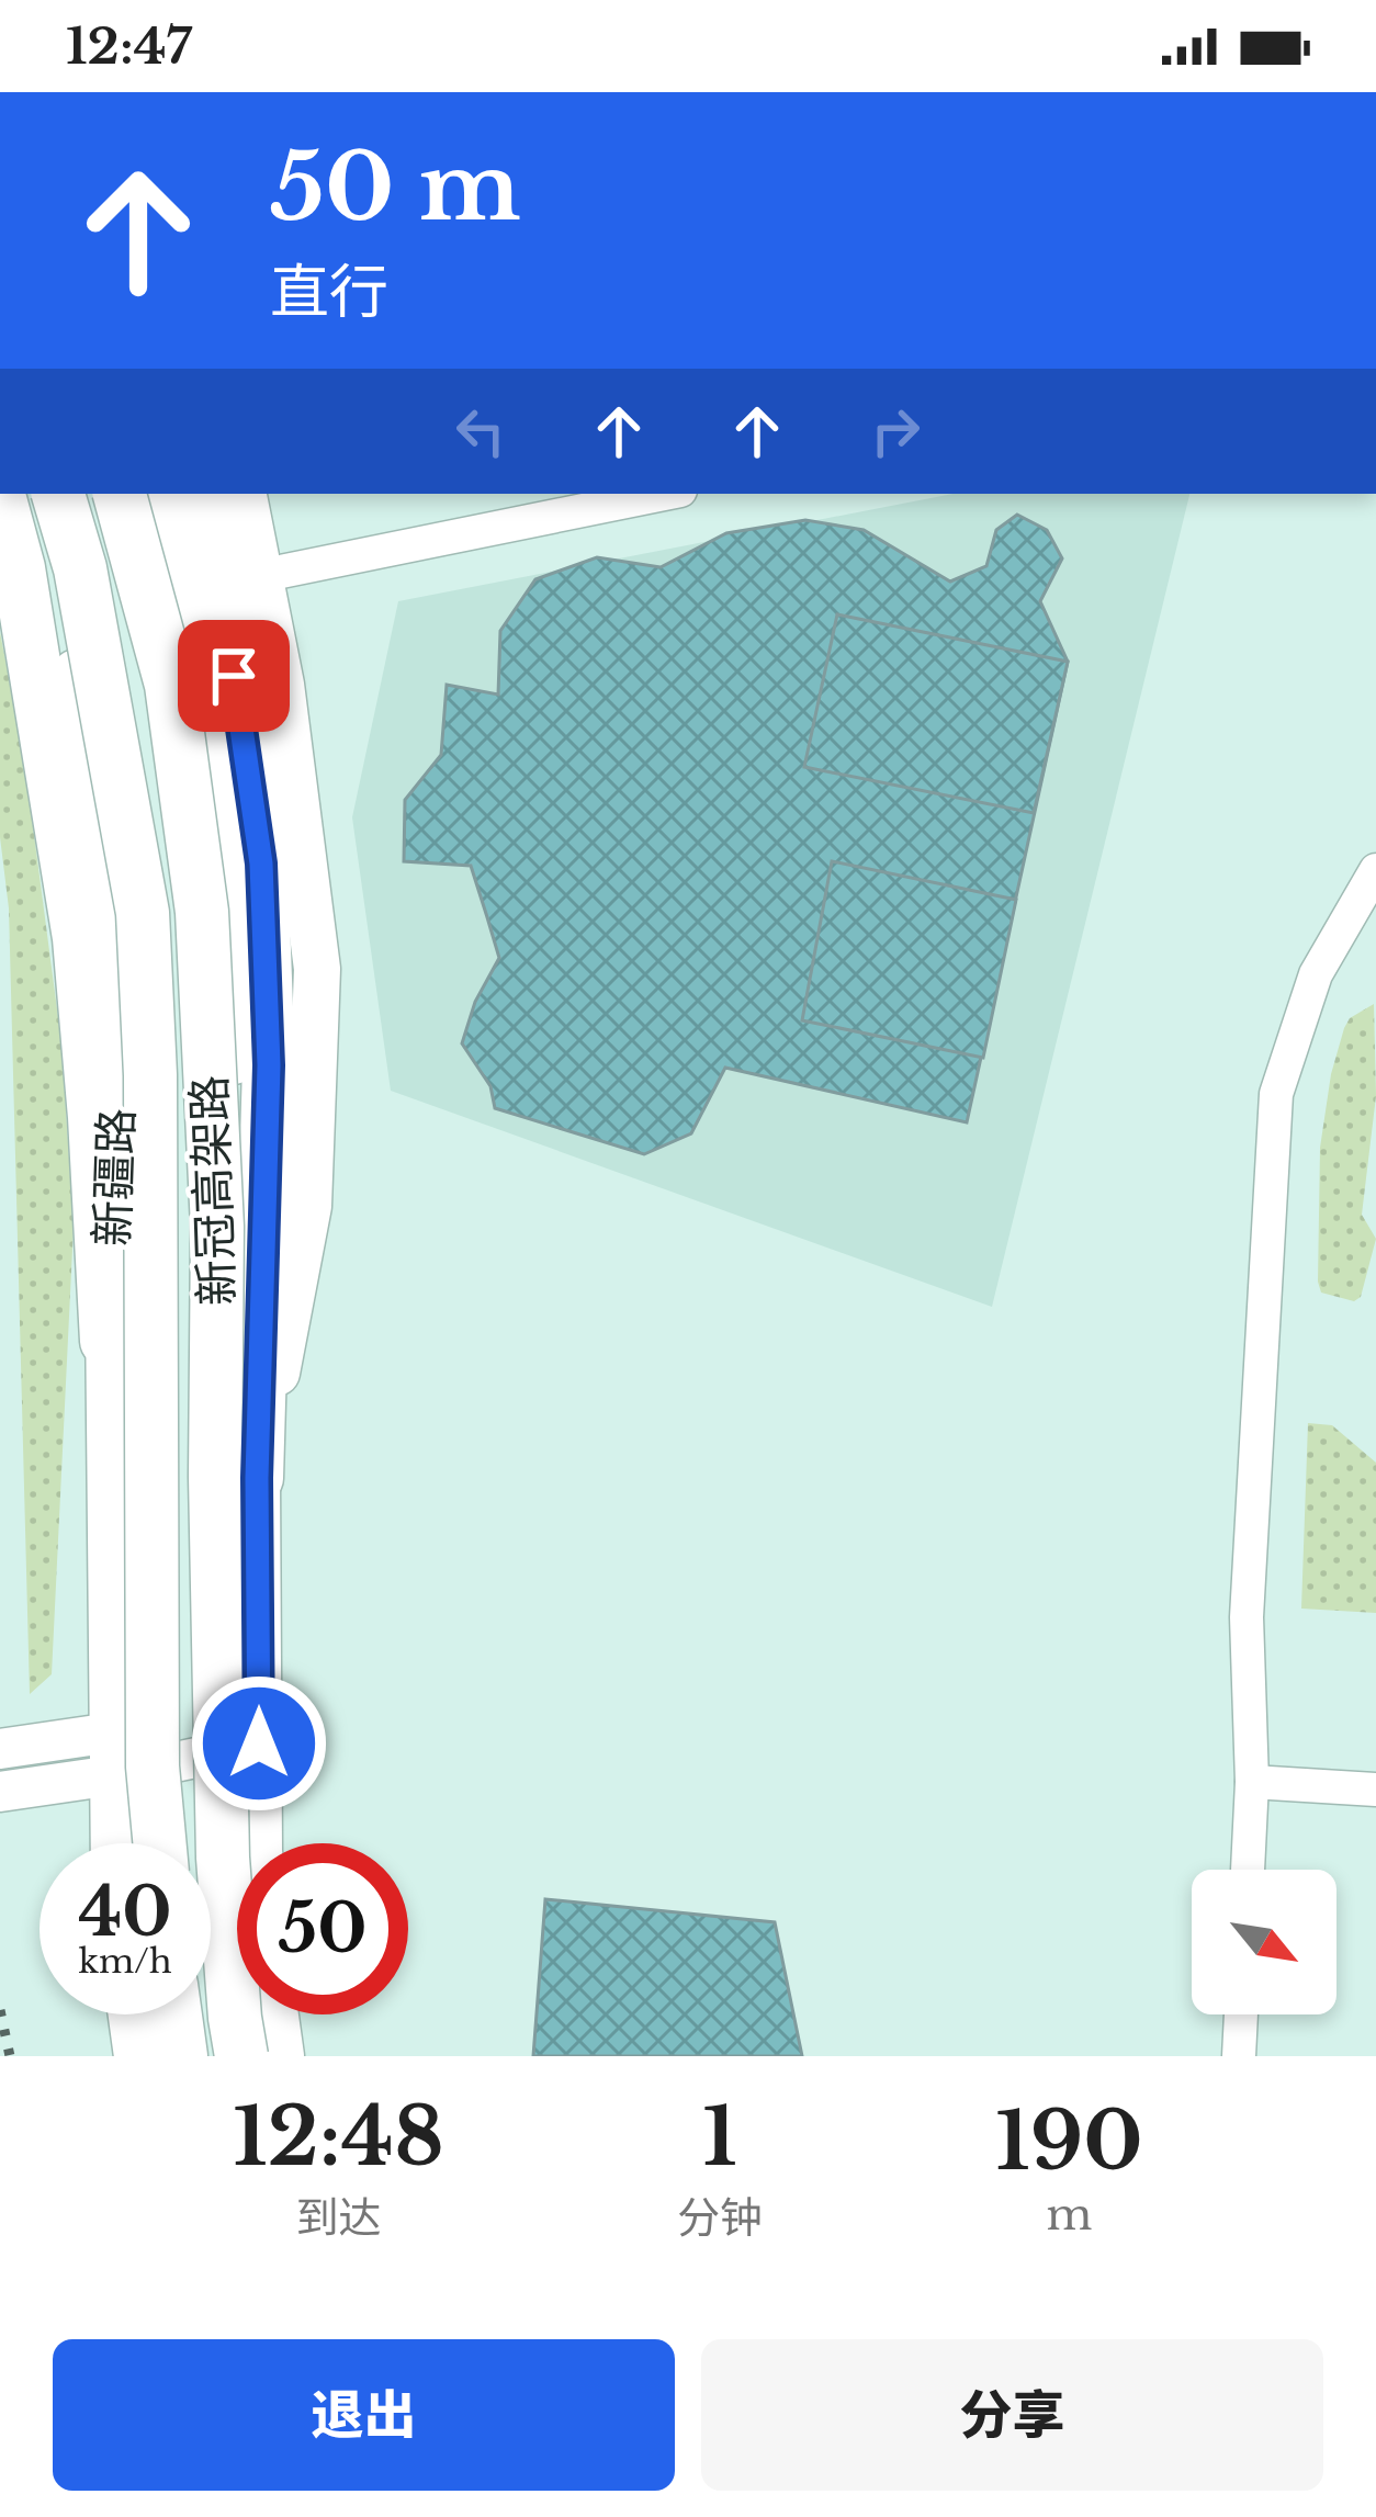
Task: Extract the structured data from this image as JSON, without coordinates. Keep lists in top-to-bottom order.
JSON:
{
  "streets": {
    "highway": ["新冠高架路"],
    "main road": ["新疆路"]
  },
  "north": "bottom right",
  "page": {
    "status": "12:47",
    "turn": ["50 m", "直行"],
    "speed": "40 km/h",
    "limit": "50",
    "eta": [
      "12:48",
      "到达",
      "1",
      "分钟",
      "190",
      "m"
    ],
    "buttons": ["退出", "分享"]
  }
}
